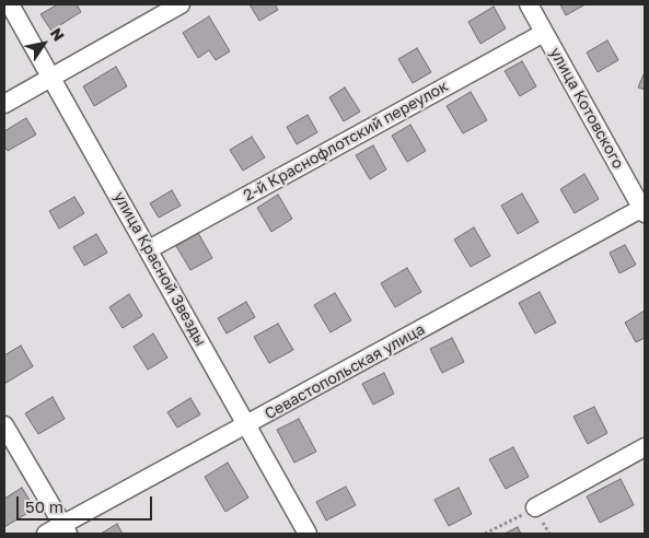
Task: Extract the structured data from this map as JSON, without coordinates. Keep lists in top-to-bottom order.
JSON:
{
  "streets": {
    "street": [
      "улица Котовского",
      "2-й Краснофлотский переулок",
      "улица Красной Звезды",
      "Севастопольская улица"
    ]
  },
  "crossings": [
    ["улица Котовского", "2-й Краснофлотский переулок"],
    ["улица Котовского", "Севастопольская улица"],
    ["2-й Краснофлотский переулок", "улица Красной Звезды"],
    ["улица Красной Звезды", "Севастопольская улица"]
  ],
  "scale_bar": "50 m",
  "north": "top right"
}
